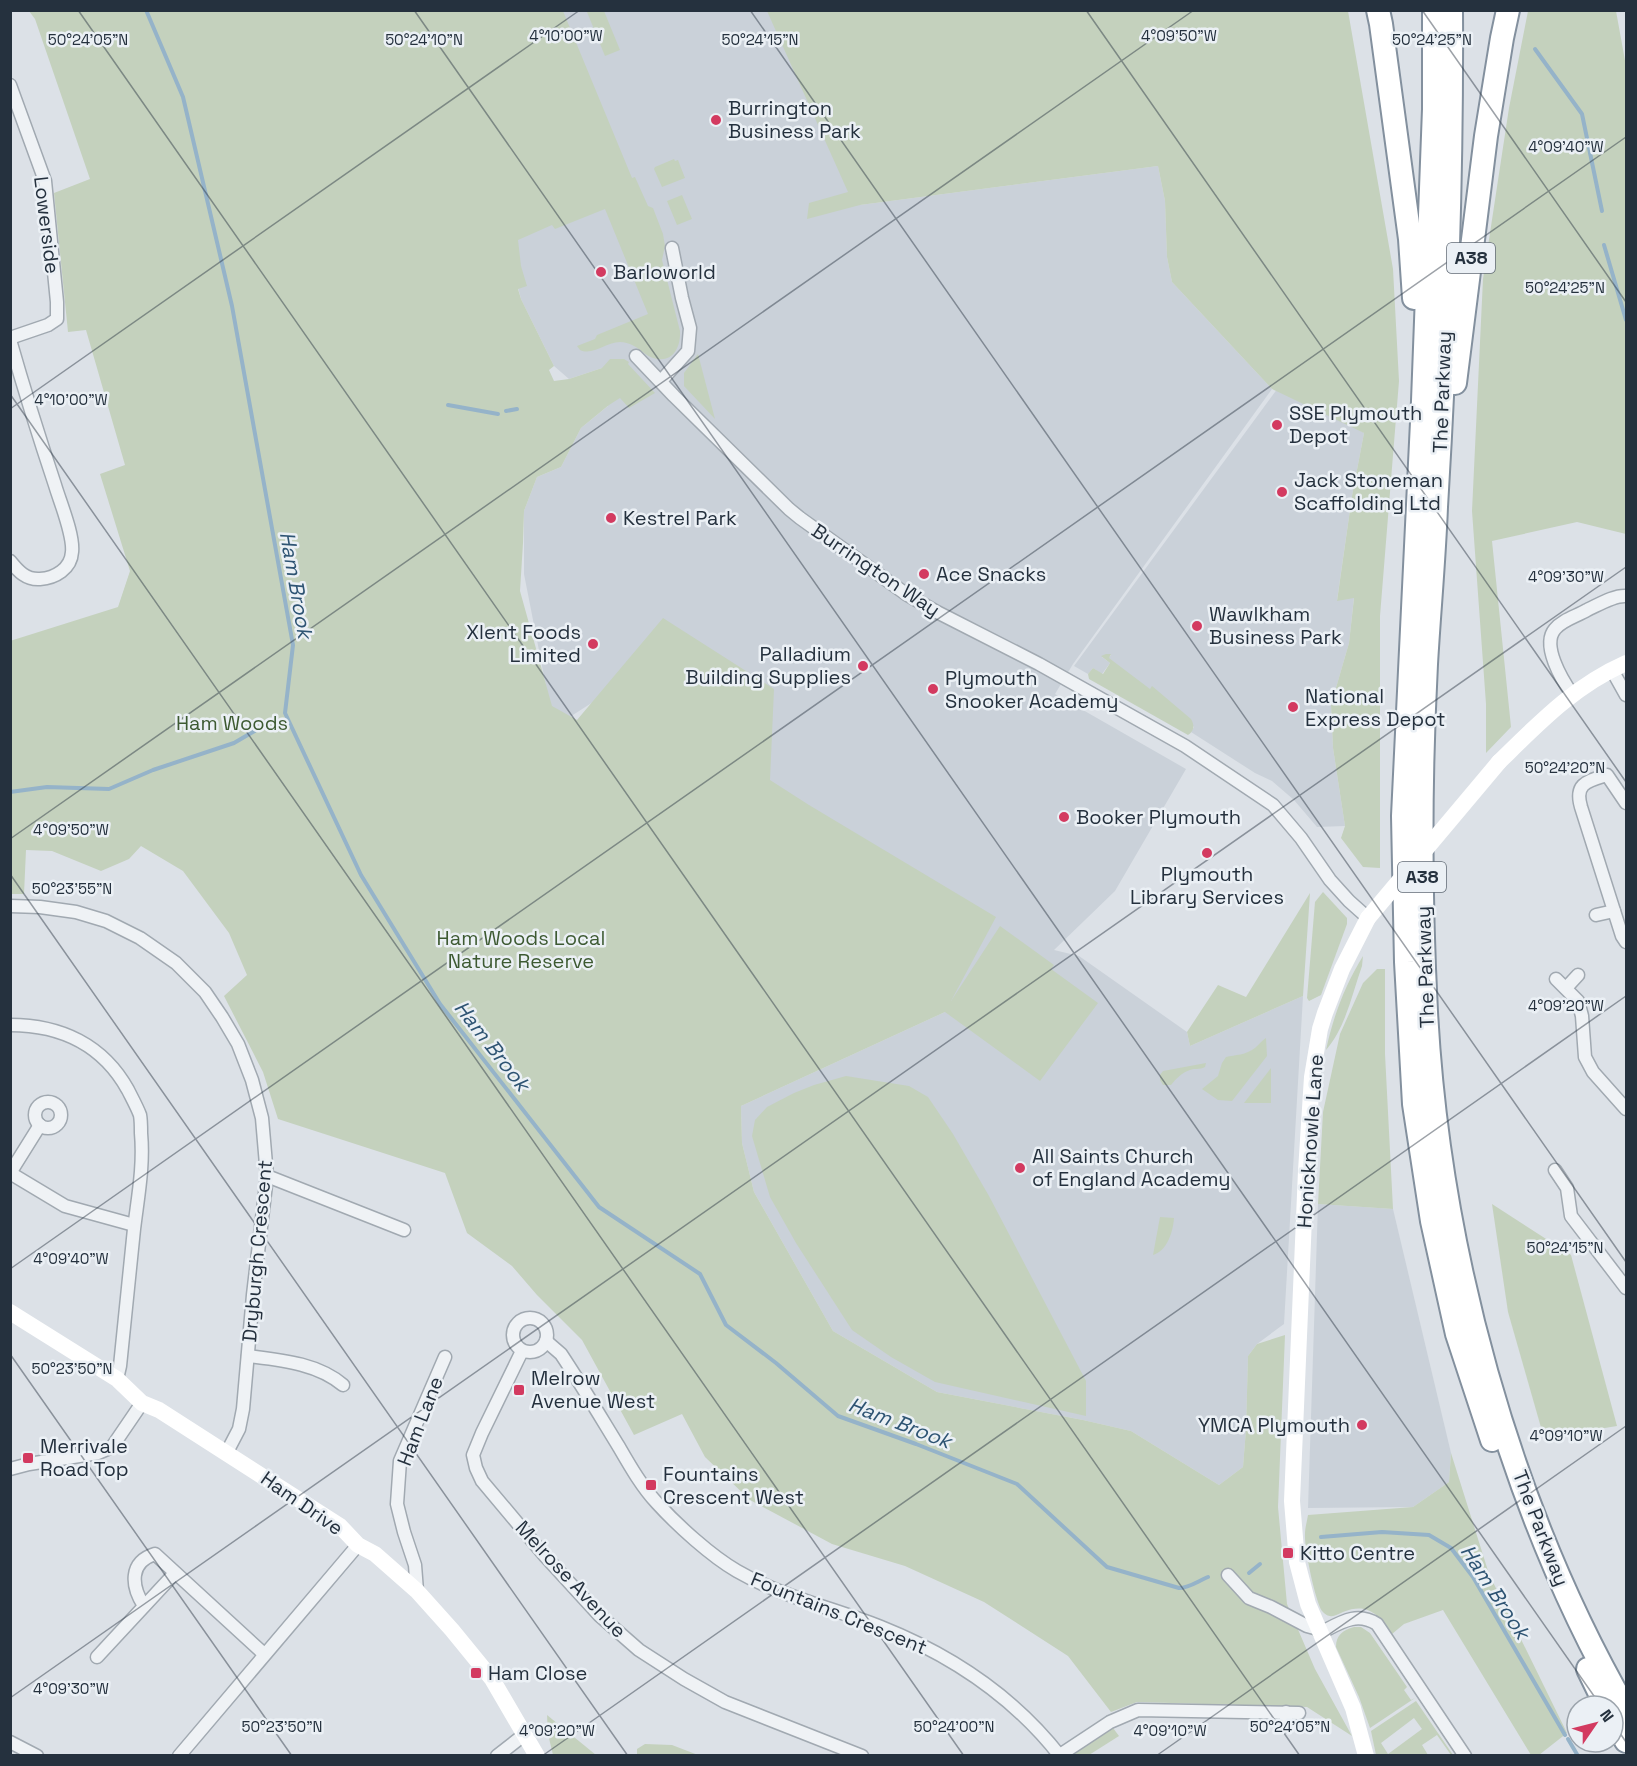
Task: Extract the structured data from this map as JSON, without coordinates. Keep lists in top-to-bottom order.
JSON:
{
  "streets": {
    "highway": ["A38", "The Parkway"],
    "street": [
      "Lowerside",
      "Burrington Way",
      "Honicknowle Lane",
      "Dryburgh Crescent",
      "Ham Lane",
      "Ham Drive",
      "Melrose Avenue",
      "Fountains Crescent"
    ]
  },
  "crossings": [
    ["A38", "The Parkway"],
    ["Burrington Way", "Honicknowle Lane"],
    ["Dryburgh Crescent", "Ham Drive"],
    ["Ham Lane", "Ham Drive"],
    ["Melrose Avenue", "Fountains Crescent"]
  ],
  "water": ["Ham Brook"],
  "parks": ["Ham Woods", "Ham Woods Local Nature Reserve"],
  "places": {
    "other": [
      "Burrington Business Park",
      "Barloworld",
      "SSE Plymouth Depot",
      "Jack Stoneman Scaffolding Ltd",
      "Kestrel Park",
      "Ace Snacks",
      "Wawlkham Business Park",
      "Xlent Foods Limited",
      "Palladium Building Supplies",
      "Plymouth Snooker Academy",
      "National Express Depot",
      "Booker Plymouth",
      "Plymouth Library Services",
      "All Saints Church of England Academy",
      "YMCA Plymouth"
    ],
    "transit": [
      "Melrow Avenue West",
      "Merrivale Road Top",
      "Fountains Crescent West",
      "Kitto Centre",
      "Ham Close"
    ]
  },
  "north": "top right",
  "coordinates": [
    "4°10'00\"W",
    "4°09'50\"W",
    "50°24'05\"N",
    "50°24'10\"N",
    "50°24'15\"N",
    "50°24'25\"N",
    "4°09'40\"W",
    "4°09'30\"W",
    "50°24'20\"N",
    "50°23'55\"N",
    "4°09'20\"W",
    "50°23'50\"N",
    "4°09'10\"W",
    "50°24'00\"N"
  ]
}
